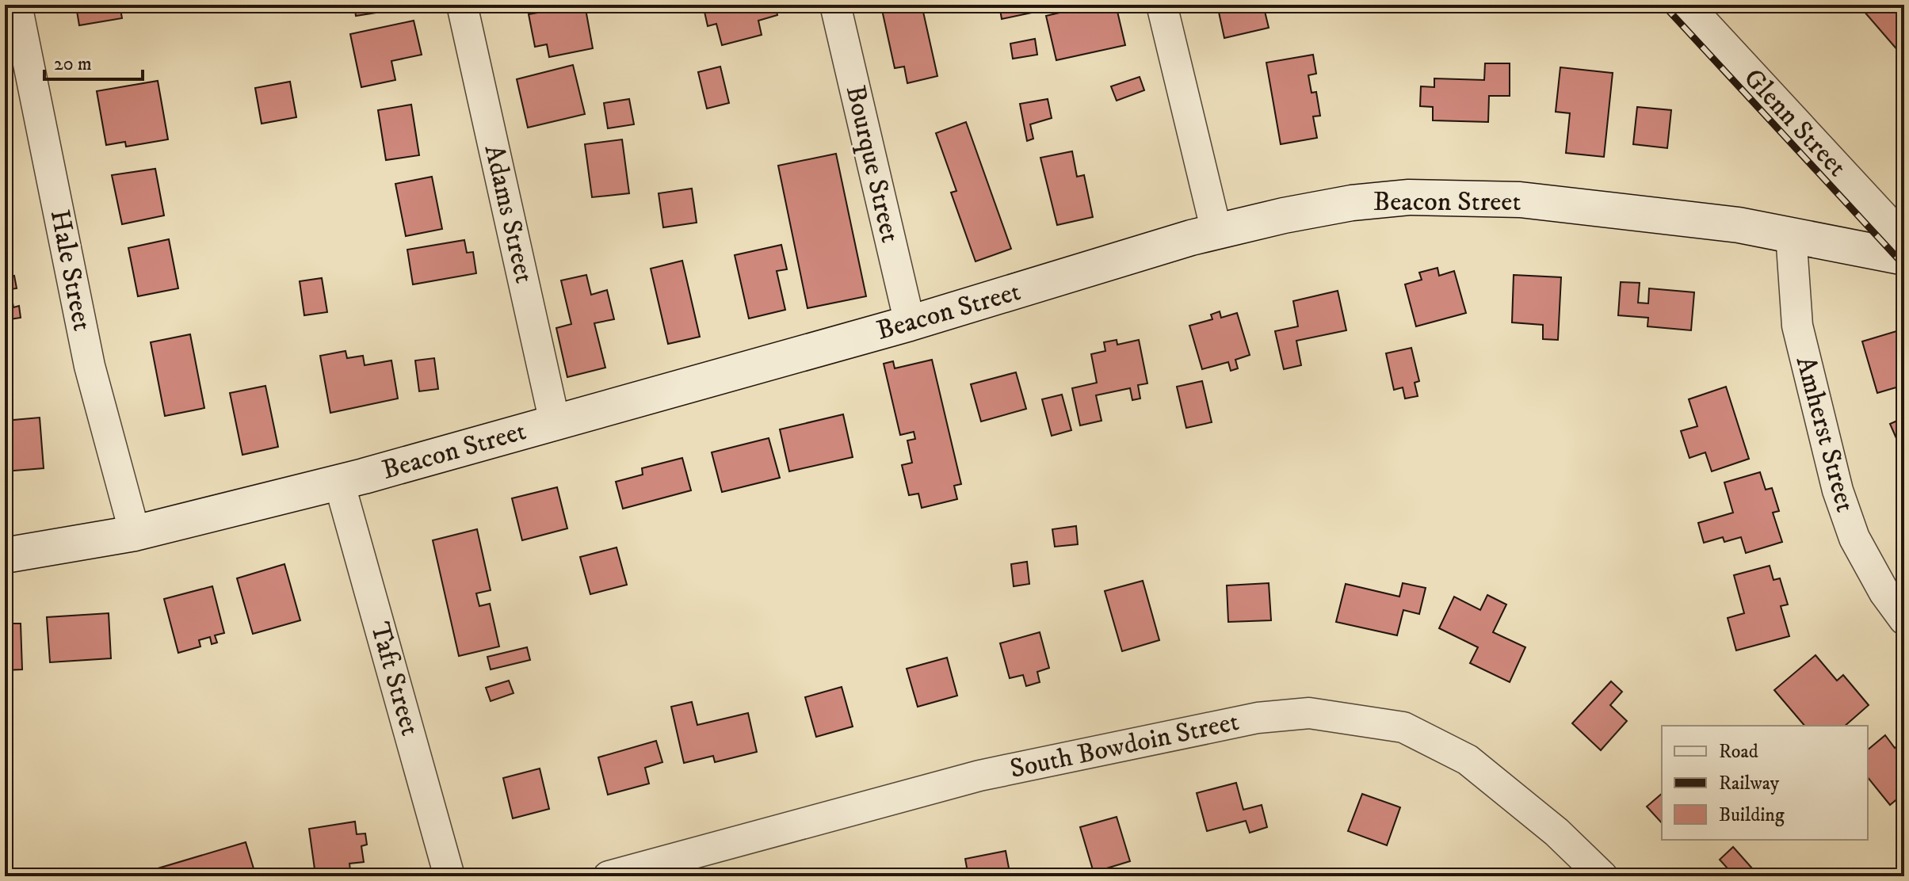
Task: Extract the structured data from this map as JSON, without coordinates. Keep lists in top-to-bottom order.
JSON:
{
  "streets": {
    "main road": ["Beacon Street"],
    "street": [
      "Glenn Street",
      "Bourque Street",
      "Adams Street",
      "Hale Street",
      "Amherst Street",
      "Taft Street",
      "South Bowdoin Street"
    ]
  },
  "crossings": [
    ["Bourque Street", "Beacon Street"],
    ["Beacon Street", "Adams Street"],
    ["Beacon Street", "Hale Street"],
    ["Beacon Street", "Amherst Street"],
    ["Beacon Street", "Taft Street"]
  ],
  "legend": ["Road", "Railway", "Building"],
  "scale_bar": "20 m"
}
